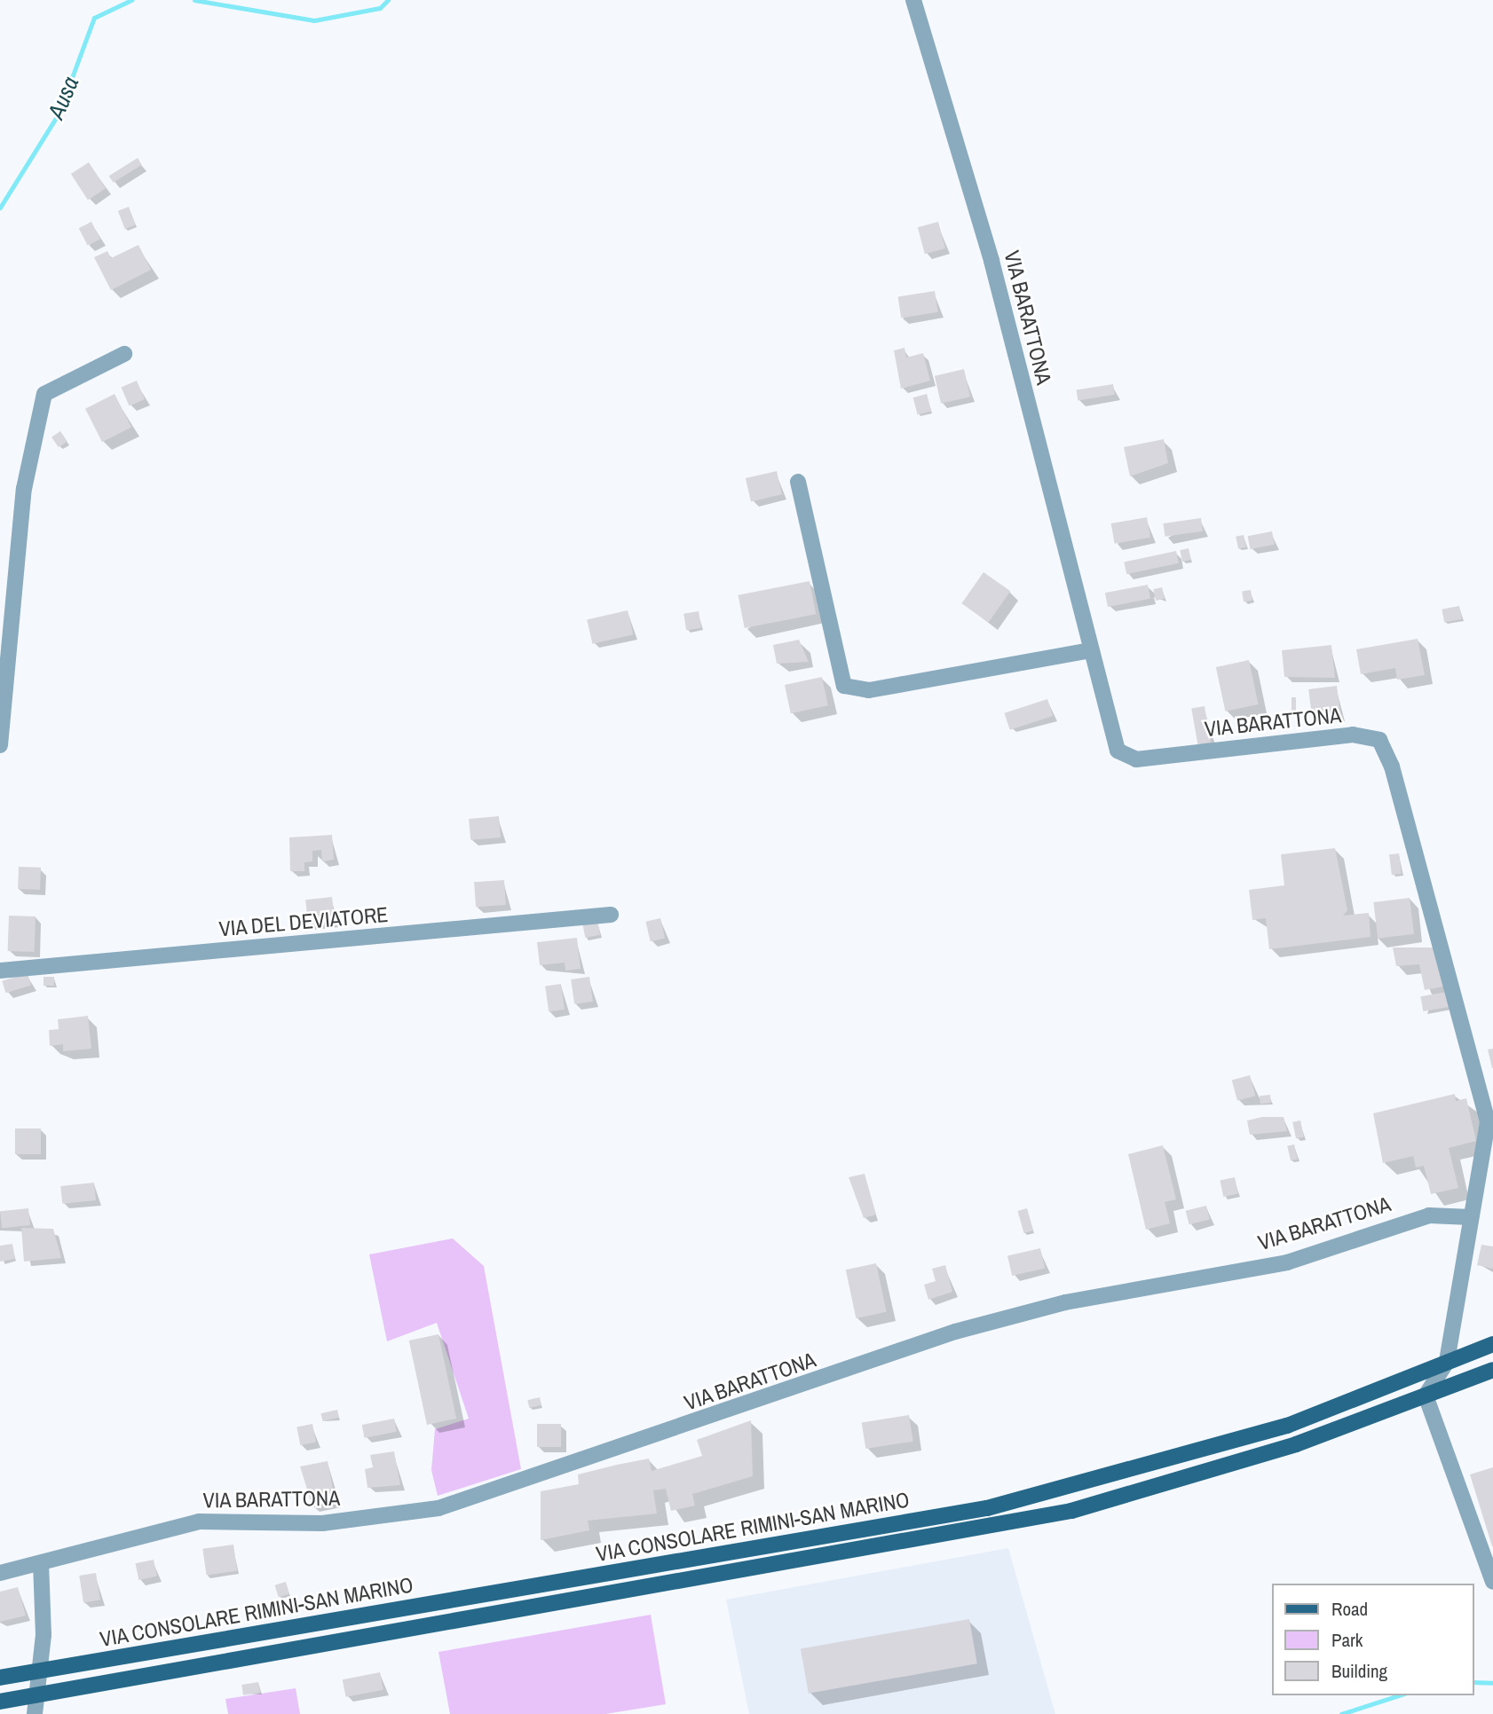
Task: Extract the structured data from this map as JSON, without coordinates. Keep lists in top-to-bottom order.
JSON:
{
  "streets": {
    "main road": ["VIA CONSOLARE RIMINI-SAN MARINO"],
    "street": ["VIA BARATTONA", "VIA DEL DEVIATORE"]
  },
  "crossings": [
    ["VIA BARATTONA", "VIA CONSOLARE RIMINI-SAN MARINO"]
  ],
  "water": ["Ausa"],
  "legend": ["Road", "Park", "Building"]
}
